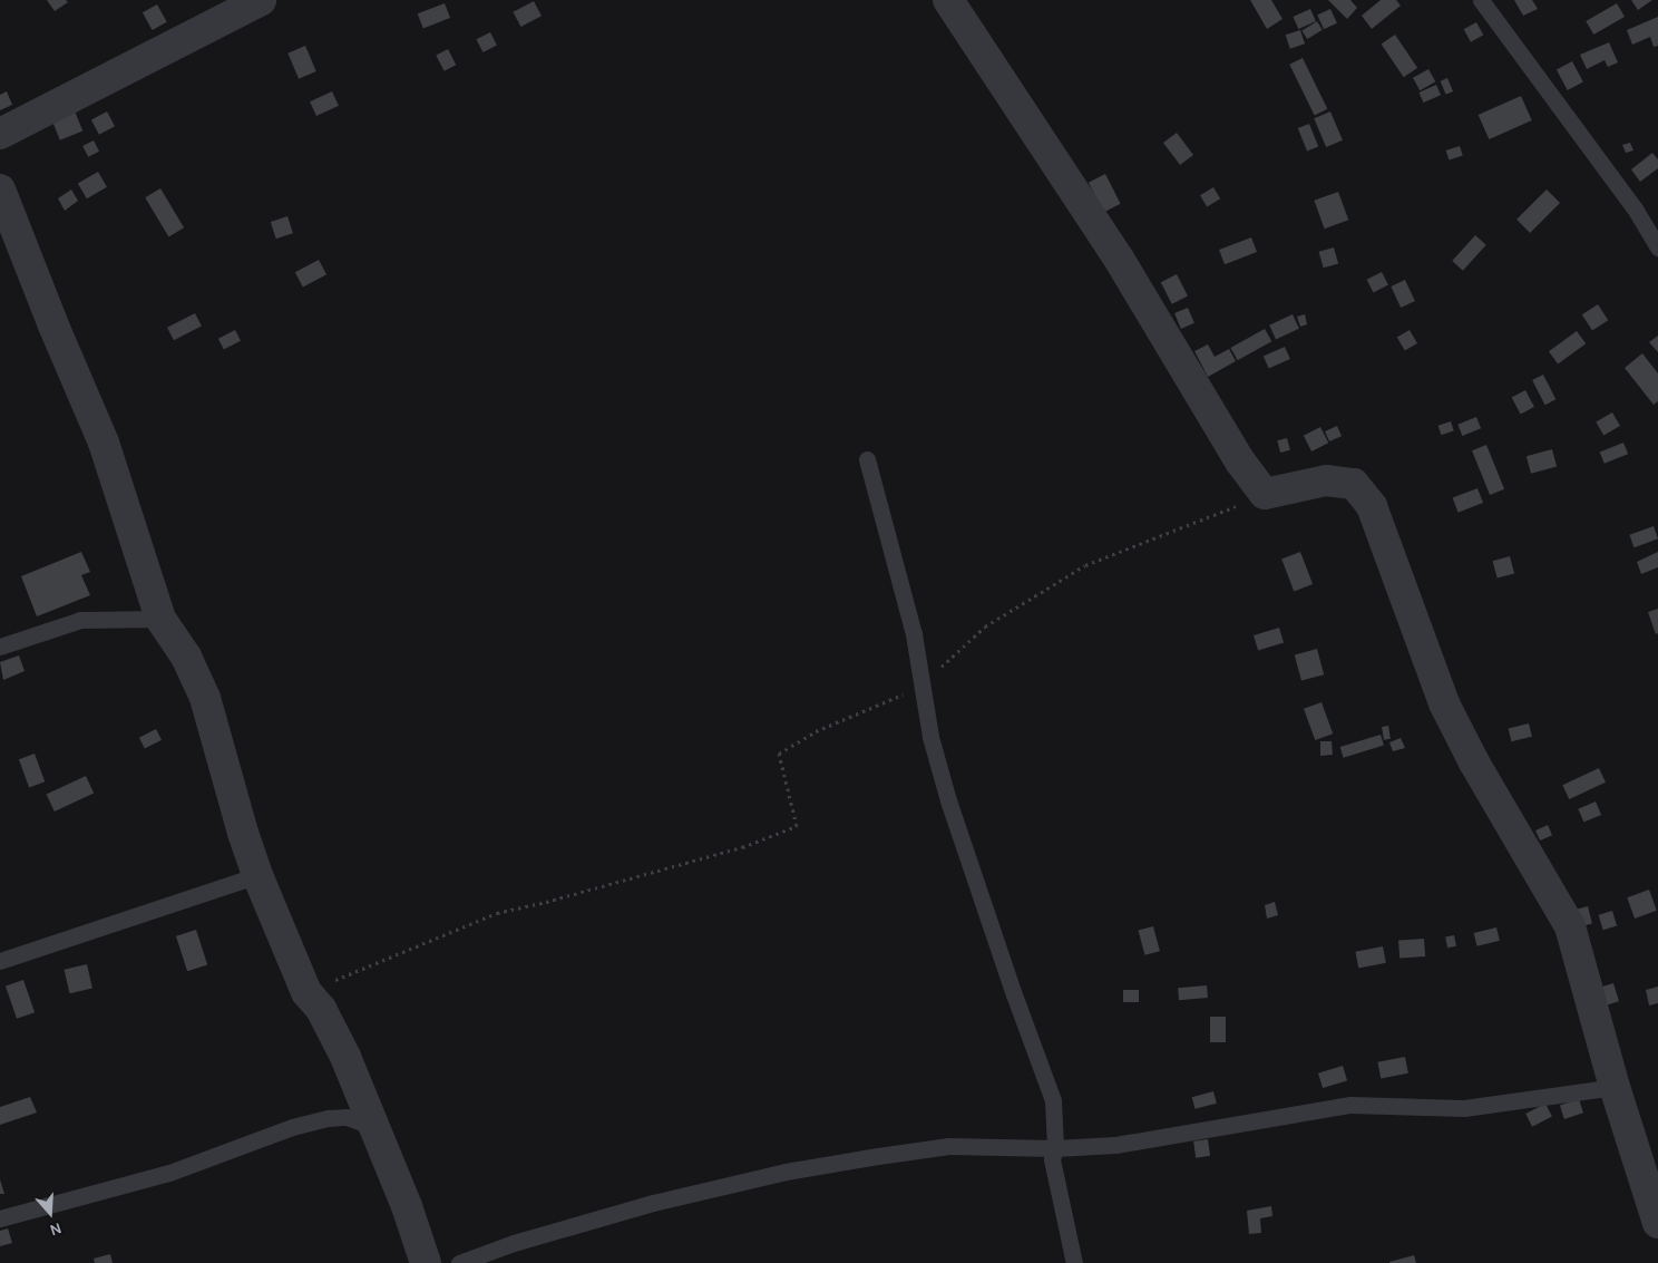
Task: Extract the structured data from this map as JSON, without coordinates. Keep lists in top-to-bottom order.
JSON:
{
  "north": "bottom"
}
